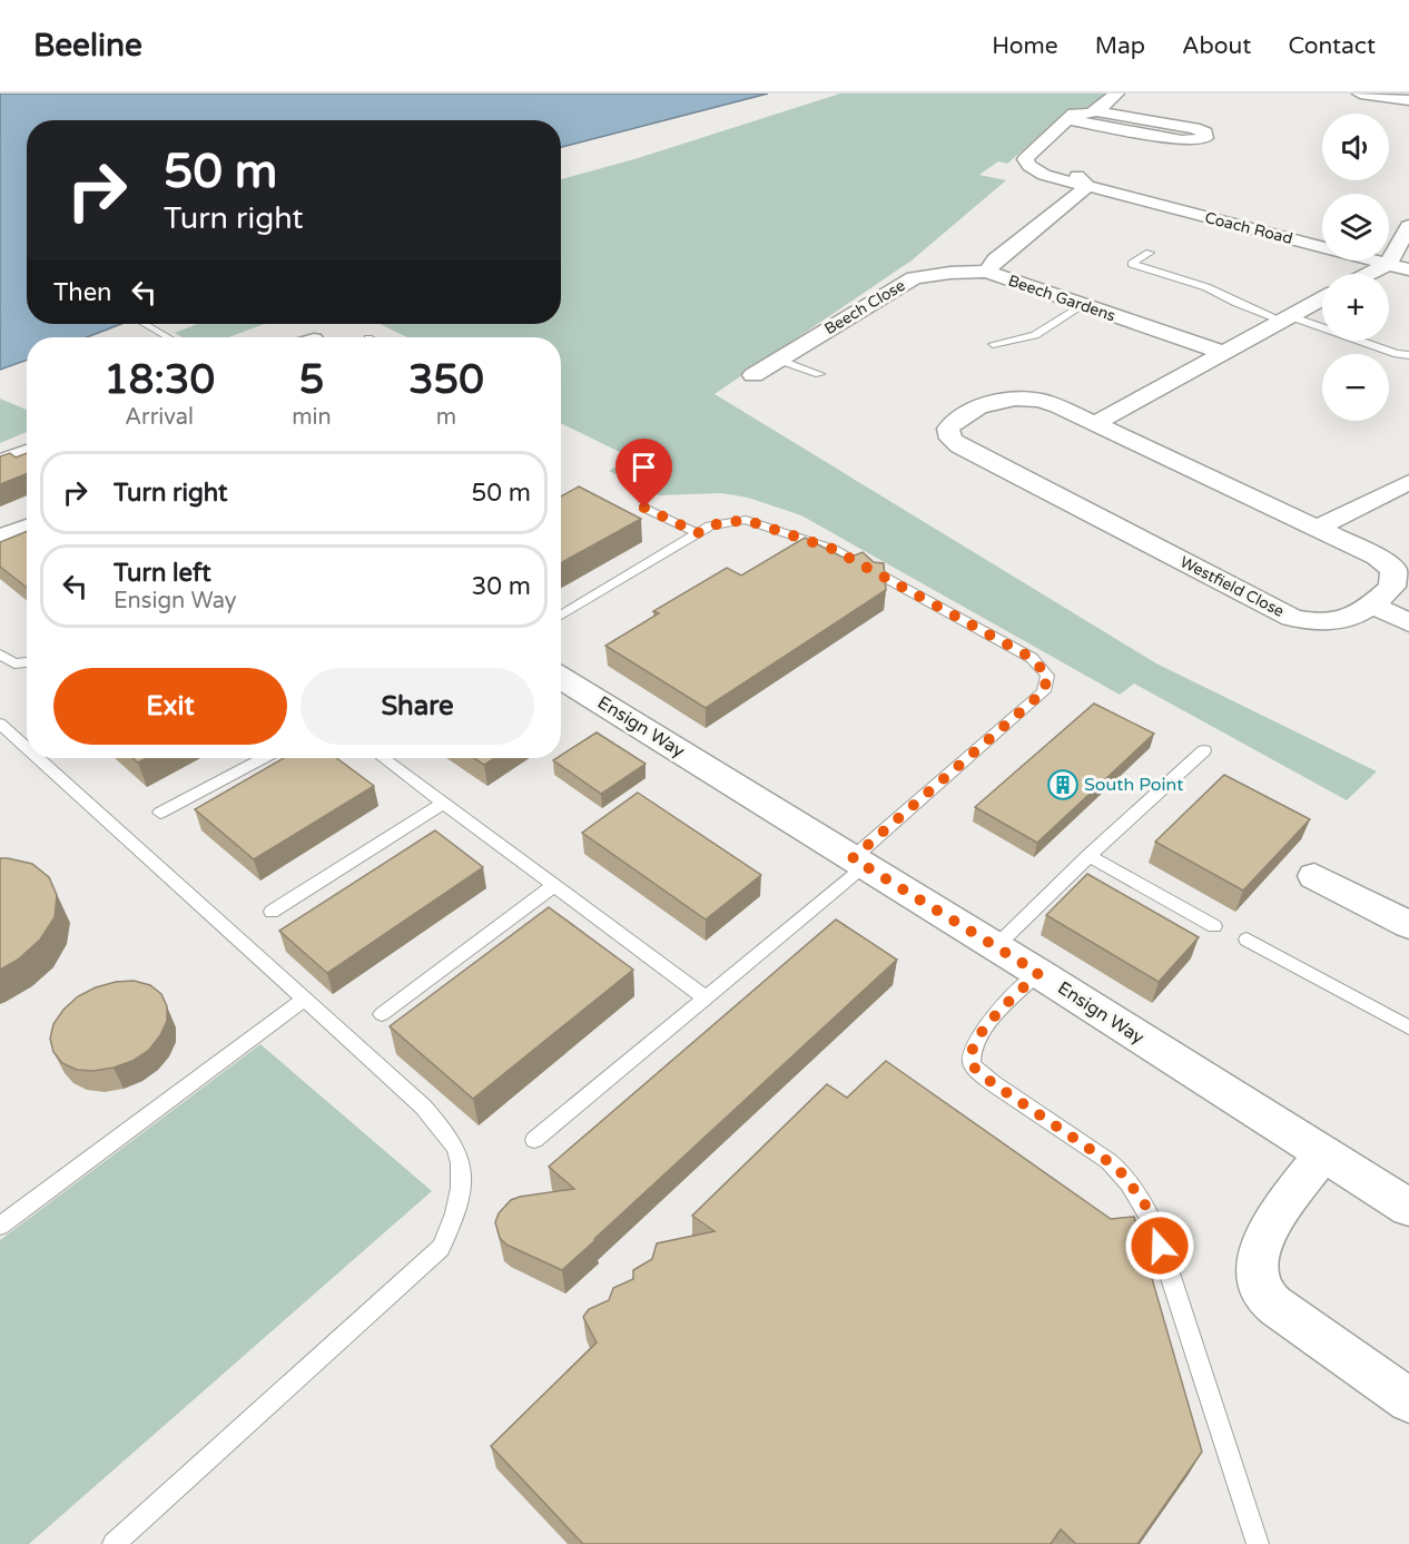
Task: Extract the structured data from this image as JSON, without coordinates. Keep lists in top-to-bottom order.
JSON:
{
  "streets": {
    "street": [
      "Coach Road",
      "Beech Gardens",
      "Beech Close",
      "Westfield Close",
      "Ensign Way"
    ]
  },
  "crossings": [
    ["Coach Road", "Beech Gardens"],
    ["Beech Gardens", "Beech Close"]
  ],
  "places": {
    "building": ["South Point"]
  },
  "page": {
    "header": "Beeline",
    "nav": [
      "Home",
      "Map",
      "About",
      "Contact"
    ],
    "map_buttons": ["+", "−"],
    "turn": ["50 m", "Turn right"],
    "then": "Then",
    "eta": [
      "18:30",
      "Arrival",
      "5",
      "min",
      "350",
      "m"
    ],
    "list": [
      {
        "name": "Turn right",
        "value": "50 m"
      },
      {
        "name": "Turn left",
        "note": "Ensign Way",
        "value": "30 m"
      }
    ],
    "buttons": ["Exit", "Share"]
  }
}
